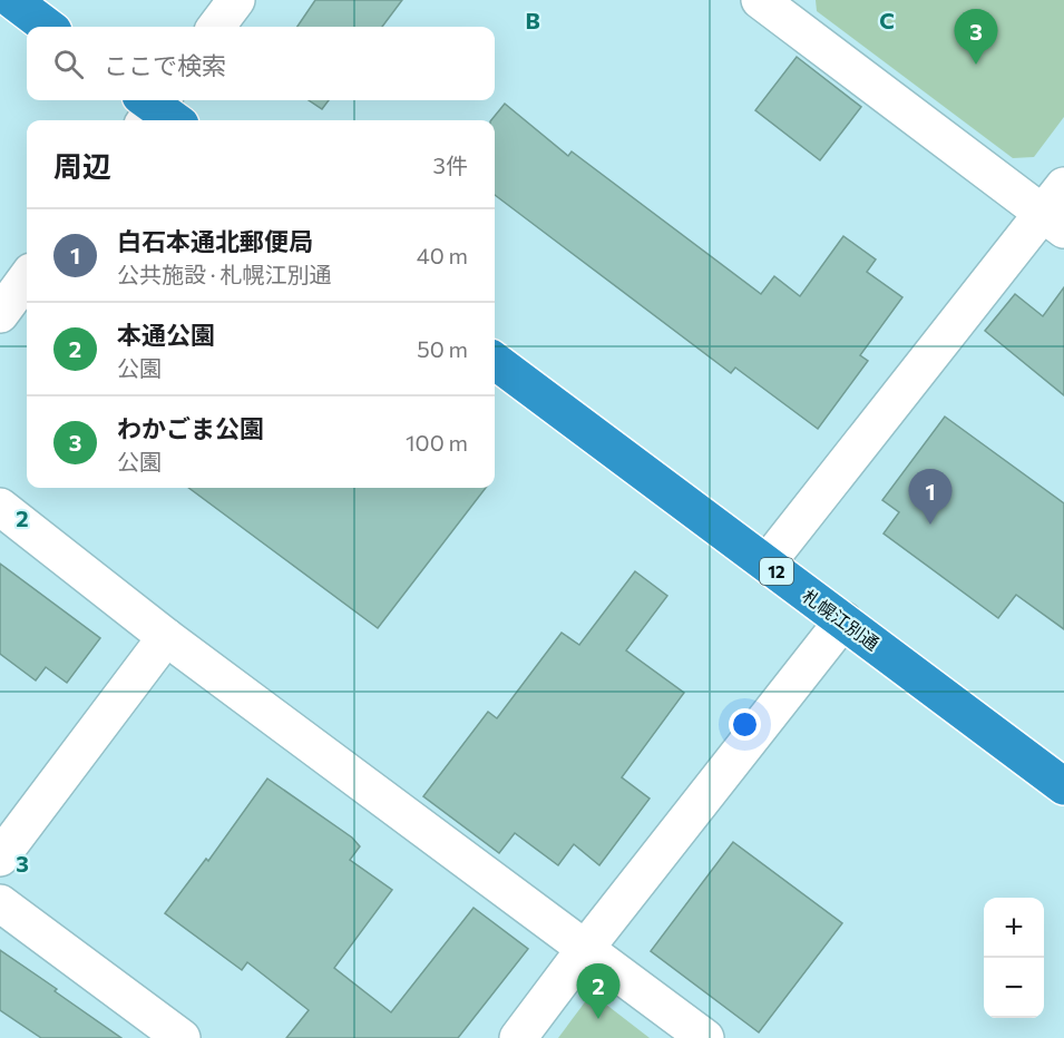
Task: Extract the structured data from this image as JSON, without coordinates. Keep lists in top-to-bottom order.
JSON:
{
  "streets": {
    "highway": ["12", "札幌江別通"]
  },
  "page": {
    "pins": ["3", "1", "2"],
    "search": "ここで検索",
    "heading": ["周辺", "3件"],
    "list": [
      {
        "mark": "1",
        "name": "白石本通北郵便局",
        "note": "公共施設 · 札幌江別通",
        "value": "40 m"
      },
      {
        "mark": "2",
        "name": "本通公園",
        "note": "公園",
        "value": "50 m"
      },
      {
        "mark": "3",
        "name": "わかごま公園",
        "note": "公園",
        "value": "100 m"
      }
    ],
    "map_buttons": ["+", "−"]
  },
  "grid": {
    "columns": ["B", "C"],
    "rows": ["2", "3"]
  }
}
